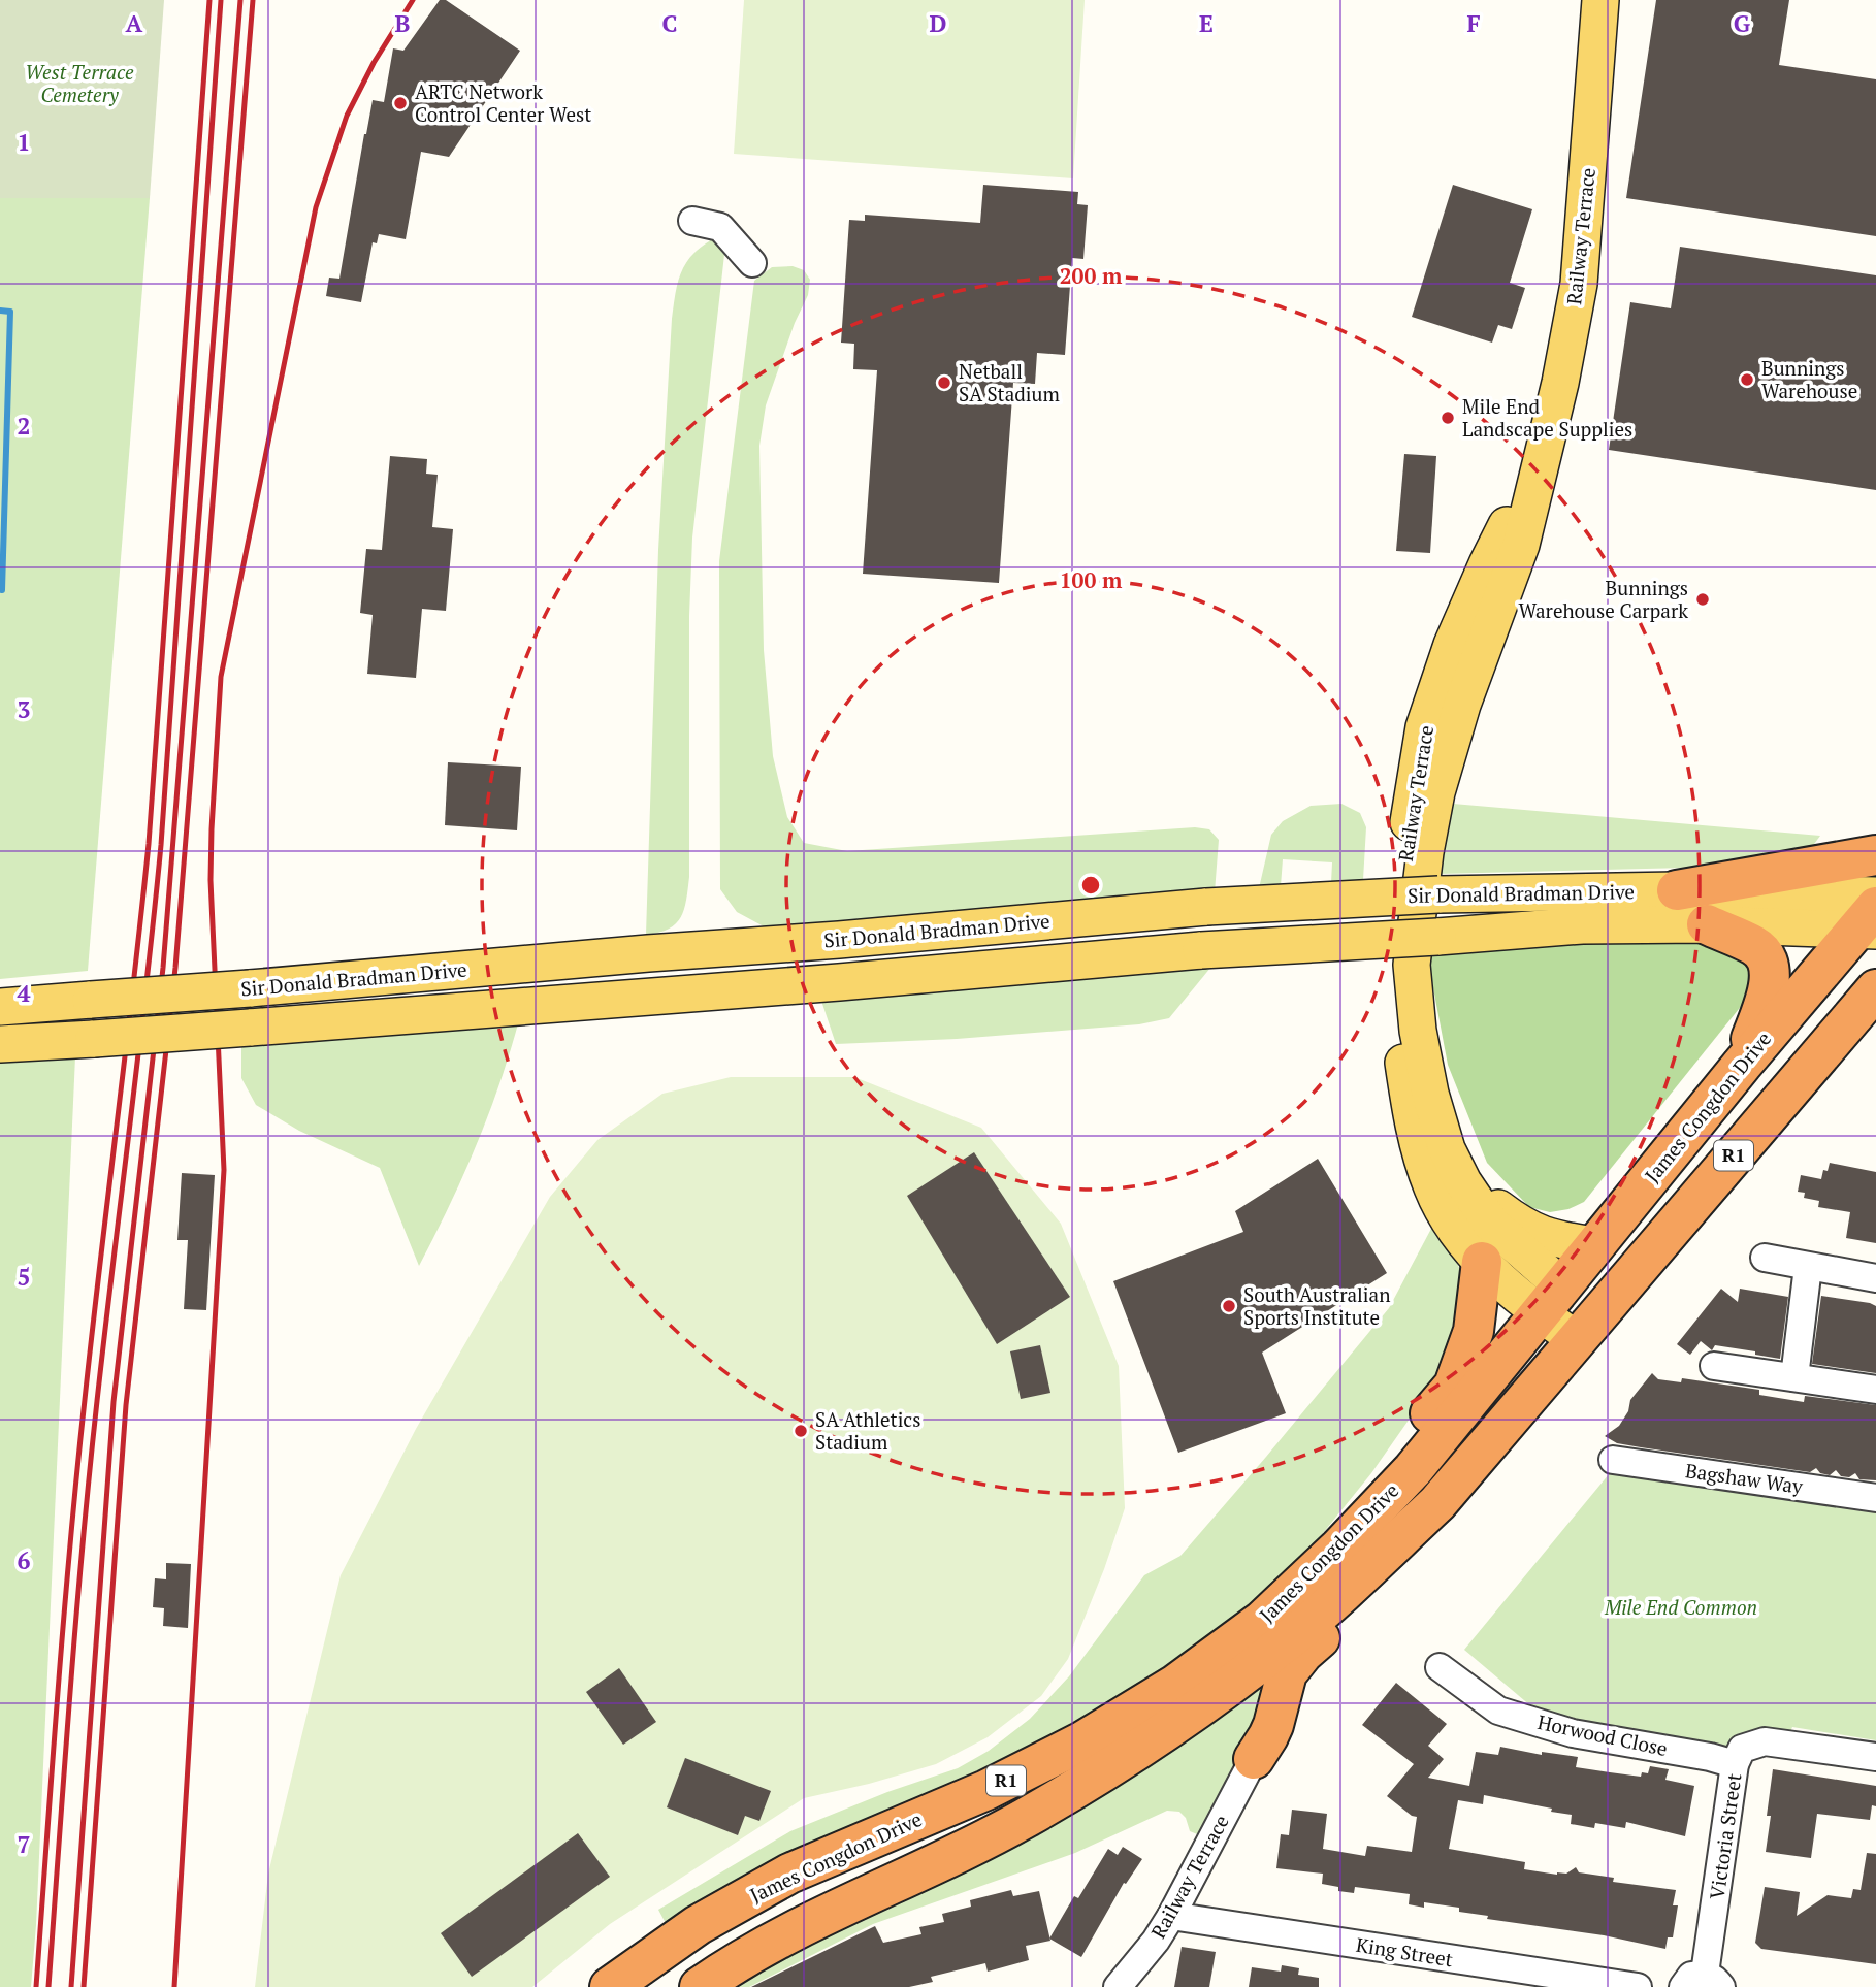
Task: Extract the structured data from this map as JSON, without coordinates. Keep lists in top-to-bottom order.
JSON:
{
  "streets": {
    "highway": ["James Congdon Drive", "R1"],
    "main road": ["Railway Terrace", "Sir Donald Bradman Drive"],
    "street": [
      "Bagshaw Way",
      "Horwood Close",
      "Victoria Street",
      "King Street"
    ]
  },
  "crossings": [
    ["Railway Terrace", "James Congdon Drive"],
    ["Railway Terrace", "King Street"],
    ["Sir Donald Bradman Drive", "James Congdon Drive"],
    ["Horwood Close", "Victoria Street"]
  ],
  "parks": ["West Terrace Cemetery", "Mile End Common"],
  "places": [
    "ARTC Network Control Center West",
    "Bunnings Warehouse",
    "Netball SA Stadium",
    "Mile End Landscape Supplies",
    "Bunnings Warehouse Carpark",
    "South Australian Sports Institute",
    "SA Athletics Stadium"
  ],
  "grid": {
    "columns": [
      "A",
      "B",
      "C",
      "D",
      "E",
      "F",
      "G"
    ],
    "rows": [
      "1",
      "2",
      "3",
      "4",
      "5",
      "6",
      "7"
    ]
  },
  "rings": ["200 m", "100 m"]
}
